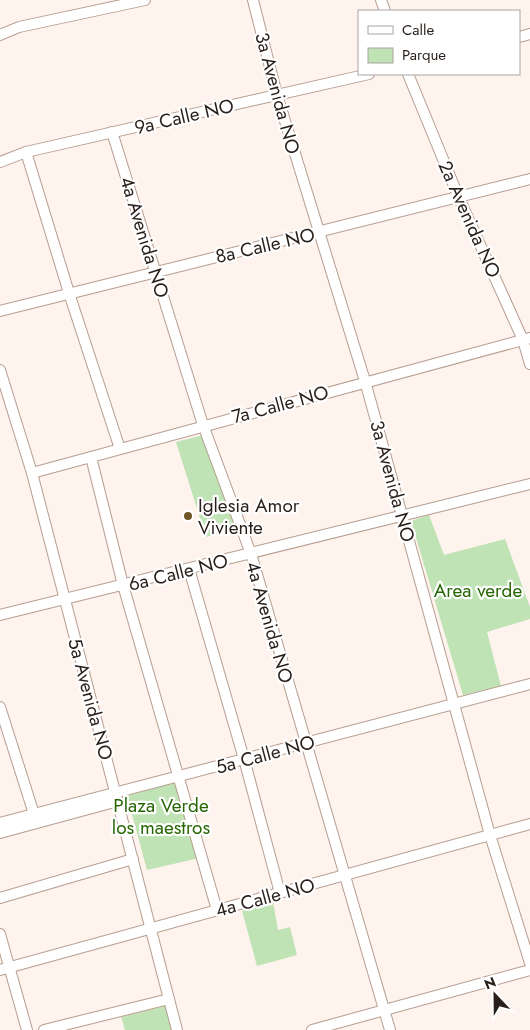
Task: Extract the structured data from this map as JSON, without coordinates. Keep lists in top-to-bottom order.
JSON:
{
  "streets": {
    "street": [
      "3a Avenida NO",
      "9a Calle NO",
      "2a Avenida NO",
      "4a Avenida NO",
      "8a Calle NO",
      "7a Calle NO",
      "6a Calle NO",
      "5a Avenida NO",
      "5a Calle NO",
      "4a Calle NO"
    ]
  },
  "crossings": [
    ["3a Avenida NO", "9a Calle NO"],
    ["3a Avenida NO", "8a Calle NO"],
    ["3a Avenida NO", "7a Calle NO"],
    ["3a Avenida NO", "6a Calle NO"],
    ["3a Avenida NO", "5a Calle NO"],
    ["3a Avenida NO", "4a Calle NO"],
    ["9a Calle NO", "4a Avenida NO"],
    ["2a Avenida NO", "8a Calle NO"],
    ["2a Avenida NO", "7a Calle NO"],
    ["4a Avenida NO", "8a Calle NO"],
    ["4a Avenida NO", "7a Calle NO"],
    ["4a Avenida NO", "6a Calle NO"],
    ["4a Avenida NO", "5a Calle NO"],
    ["4a Avenida NO", "4a Calle NO"],
    ["7a Calle NO", "5a Avenida NO"],
    ["6a Calle NO", "5a Avenida NO"],
    ["5a Avenida NO", "5a Calle NO"],
    ["5a Avenida NO", "4a Calle NO"]
  ],
  "parks": ["Area verde", "Plaza Verde los maestros"],
  "places": ["Iglesia Amor Viviente"],
  "legend": ["Calle", "Parque"],
  "north": "top"
}
